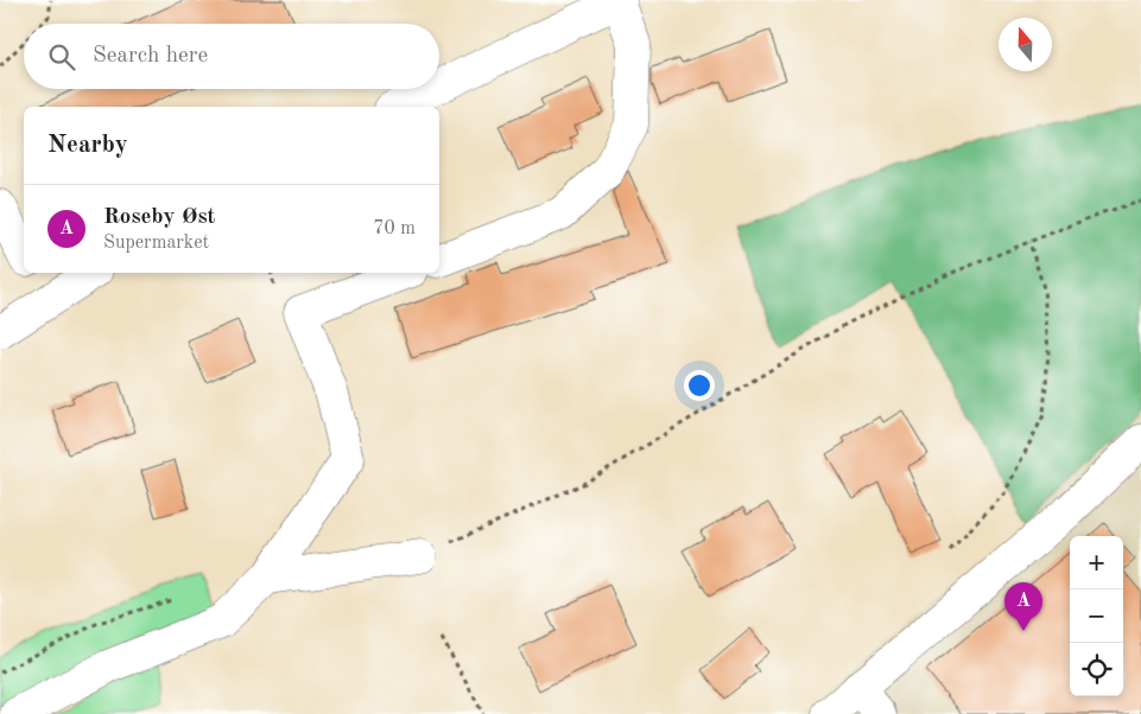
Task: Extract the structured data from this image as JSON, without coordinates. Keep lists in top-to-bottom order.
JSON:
{
  "north": "top",
  "page": {
    "search": "Search here",
    "heading": "Nearby",
    "list": [
      {
        "mark": "A",
        "name": "Roseby Øst",
        "note": "Supermarket",
        "value": "70 m"
      }
    ],
    "map_buttons": ["+", "−"],
    "pins": "A"
  }
}
